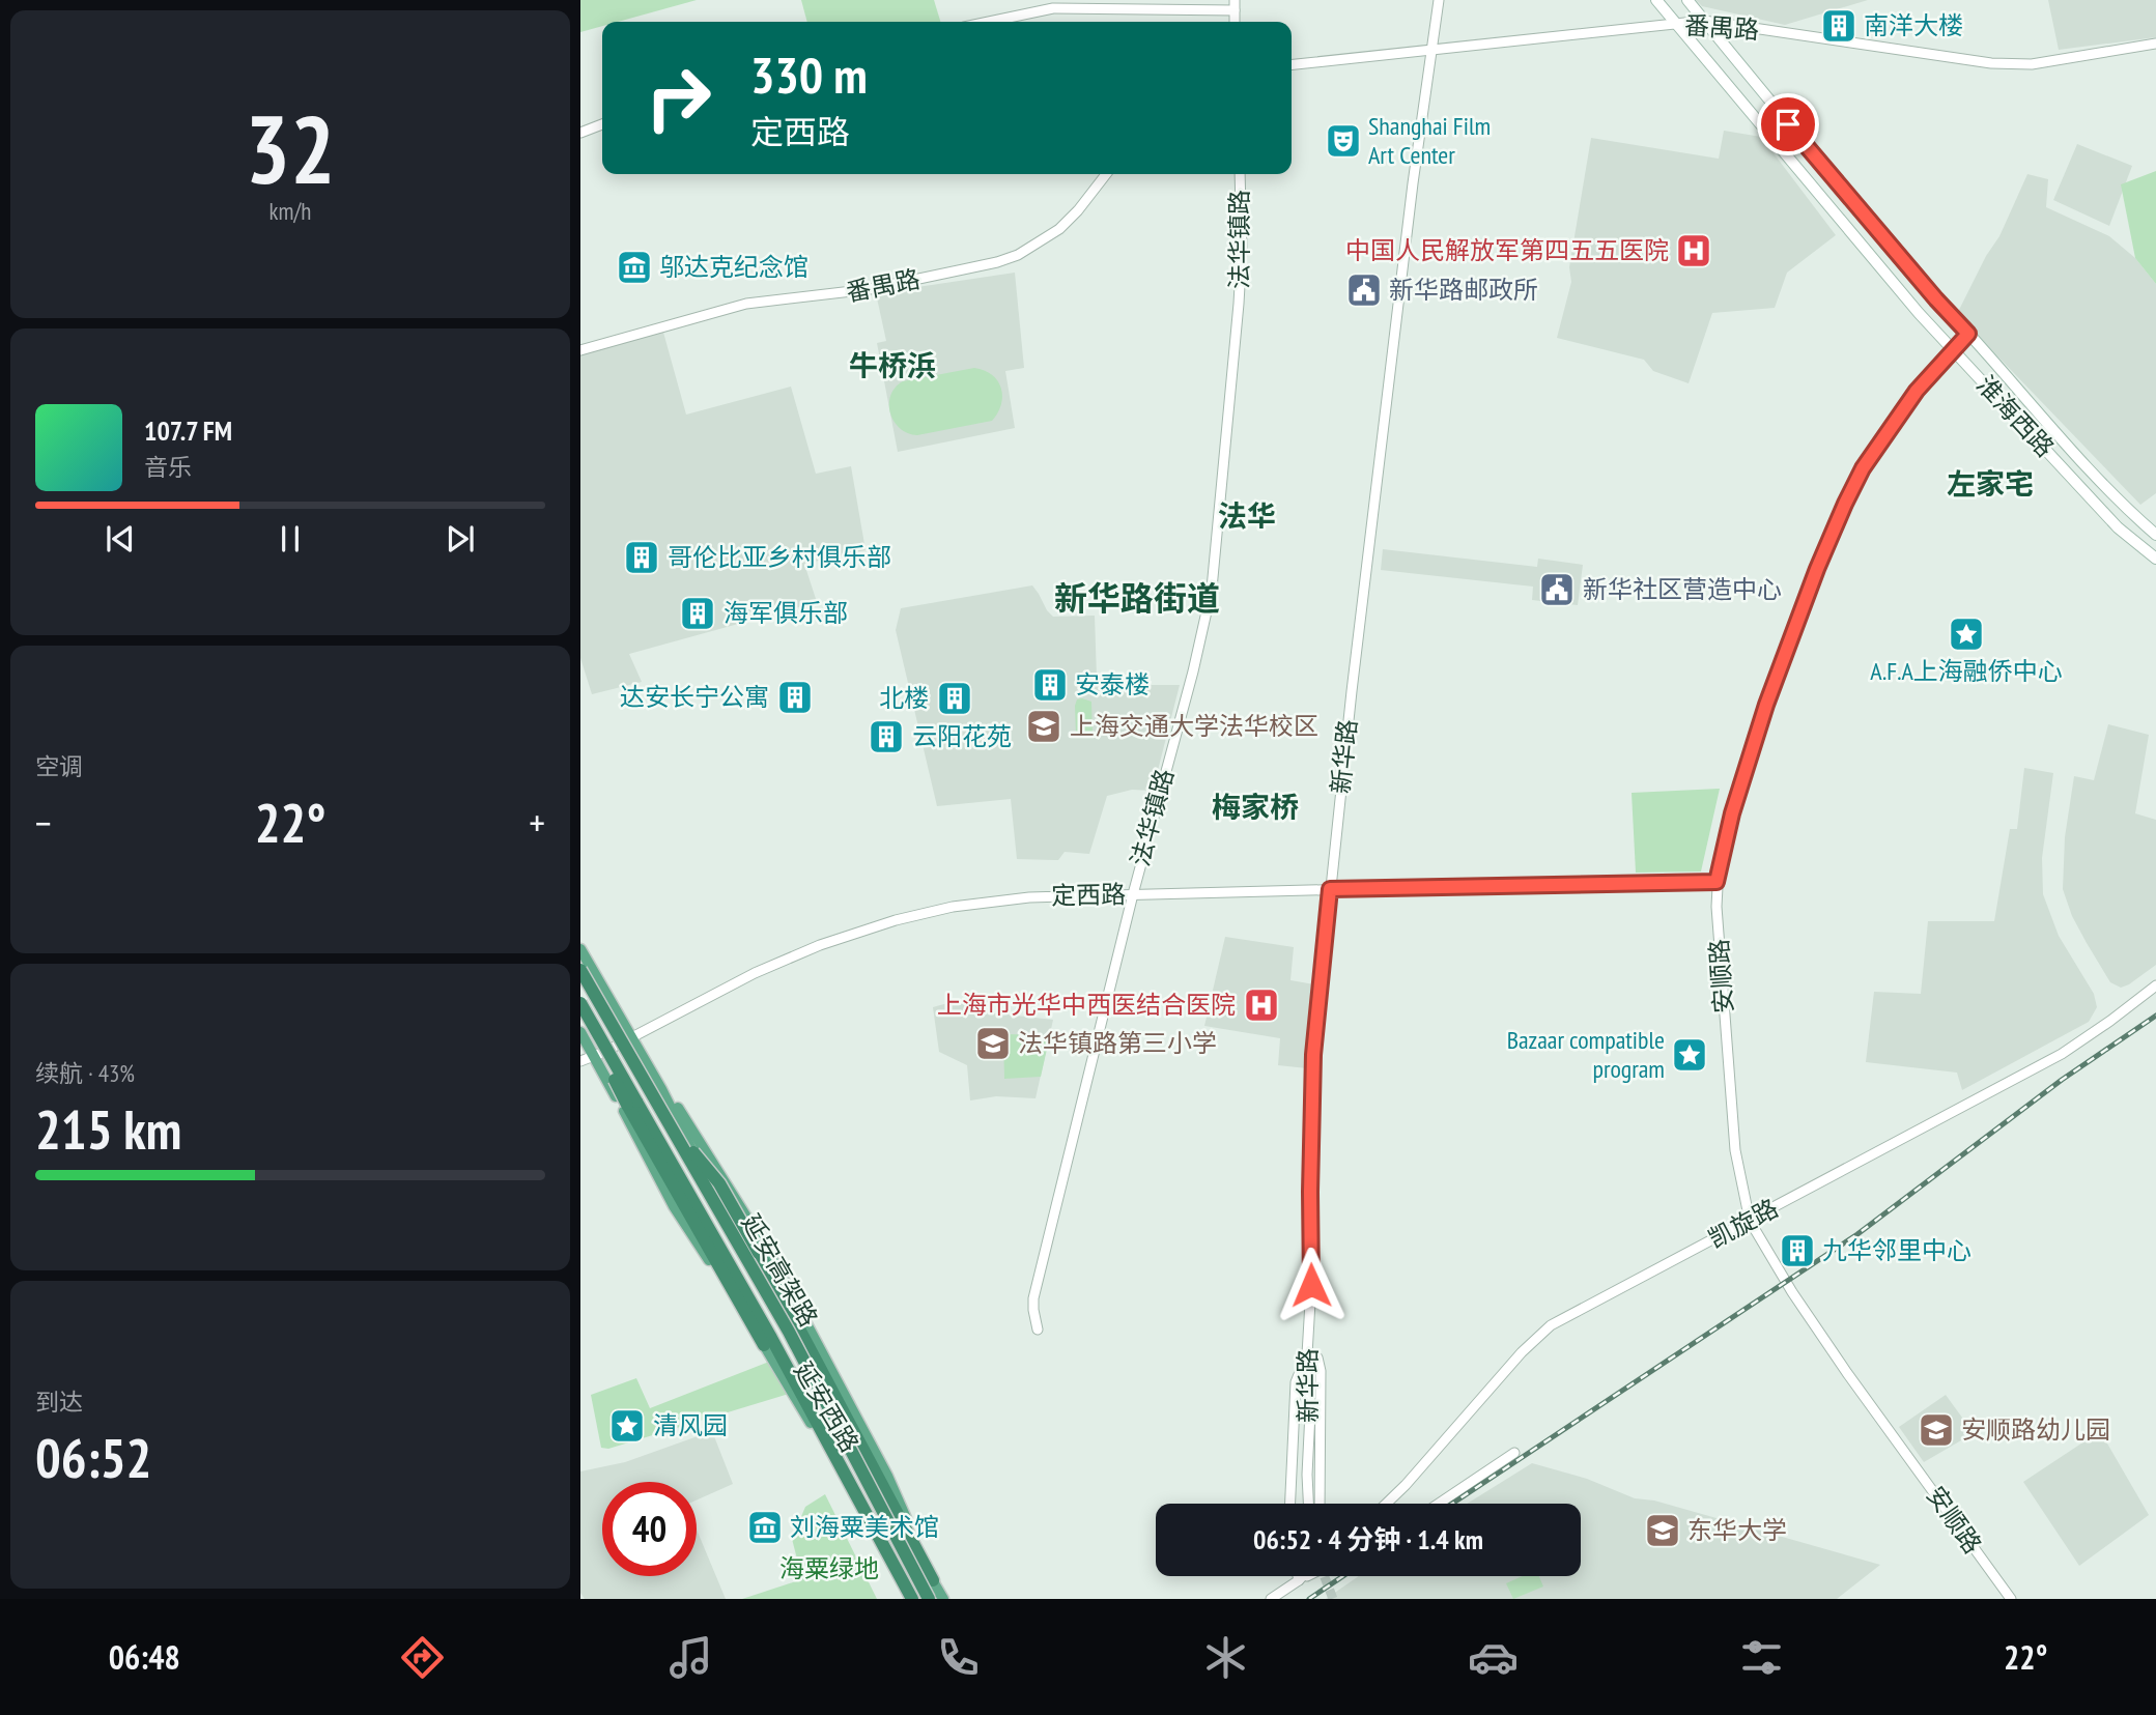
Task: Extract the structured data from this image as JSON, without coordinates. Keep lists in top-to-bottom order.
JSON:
{
  "streets": {
    "highway": ["延安高架路"],
    "main road": ["淮海西路", "延安西路"],
    "street": [
      "番禺路",
      "法华镇路",
      "新华路",
      "定西路",
      "安顺路",
      "凯旋路"
    ]
  },
  "crossings": [
    ["番禺路", "淮海西路"],
    ["番禺路", "新华路"],
    ["法华镇路", "定西路"],
    ["淮海西路", "安顺路"],
    ["新华路", "定西路"],
    ["定西路", "安顺路"],
    ["定西路", "延安西路"],
    ["安顺路", "凯旋路"],
    ["延安高架路", "延安西路"]
  ],
  "districts": [
    "牛桥浜",
    "左家宅",
    "法华",
    "新华路街道",
    "梅家桥"
  ],
  "parks": ["海粟绿地"],
  "places": {
    "building": [
      "南洋大楼",
      "哥伦比亚乡村俱乐部",
      "海军俱乐部",
      "安泰楼",
      "达安长宁公寓",
      "北楼",
      "云阳花苑",
      "九华邻里中心"
    ],
    "theatre": ["Shanghai Film Art Center"],
    "hospital": ["中国人民解放军第四五五医院", "上海市光华中西医结合医院"],
    "museum": ["邬达克纪念馆", "刘海粟美术馆"],
    "public building": ["新华路邮政所", "新华社区营造中心"],
    "place": ["A.F.A上海融侨中心", "Bazaar compatible program", "清风园"],
    "school or university": [
      "上海交通大学法华校区",
      "法华镇路第三小学",
      "安顺路幼儿园",
      "东华大学"
    ]
  },
  "page": {
    "tile": [
      ["32", "km/h"],
      "空调",
      ["续航 · 43%", "215 km"],
      ["到达", "06:52"]
    ],
    "turn": ["330 m", "定西路"],
    "song": ["107.7 FM", "音乐"],
    "heat": ["−", "22°", "+"],
    "limit": "40",
    "trip": "06:52 · 4 分钟 · 1.4 km",
    "tabs": ["06:48", "22°"]
  }
}
